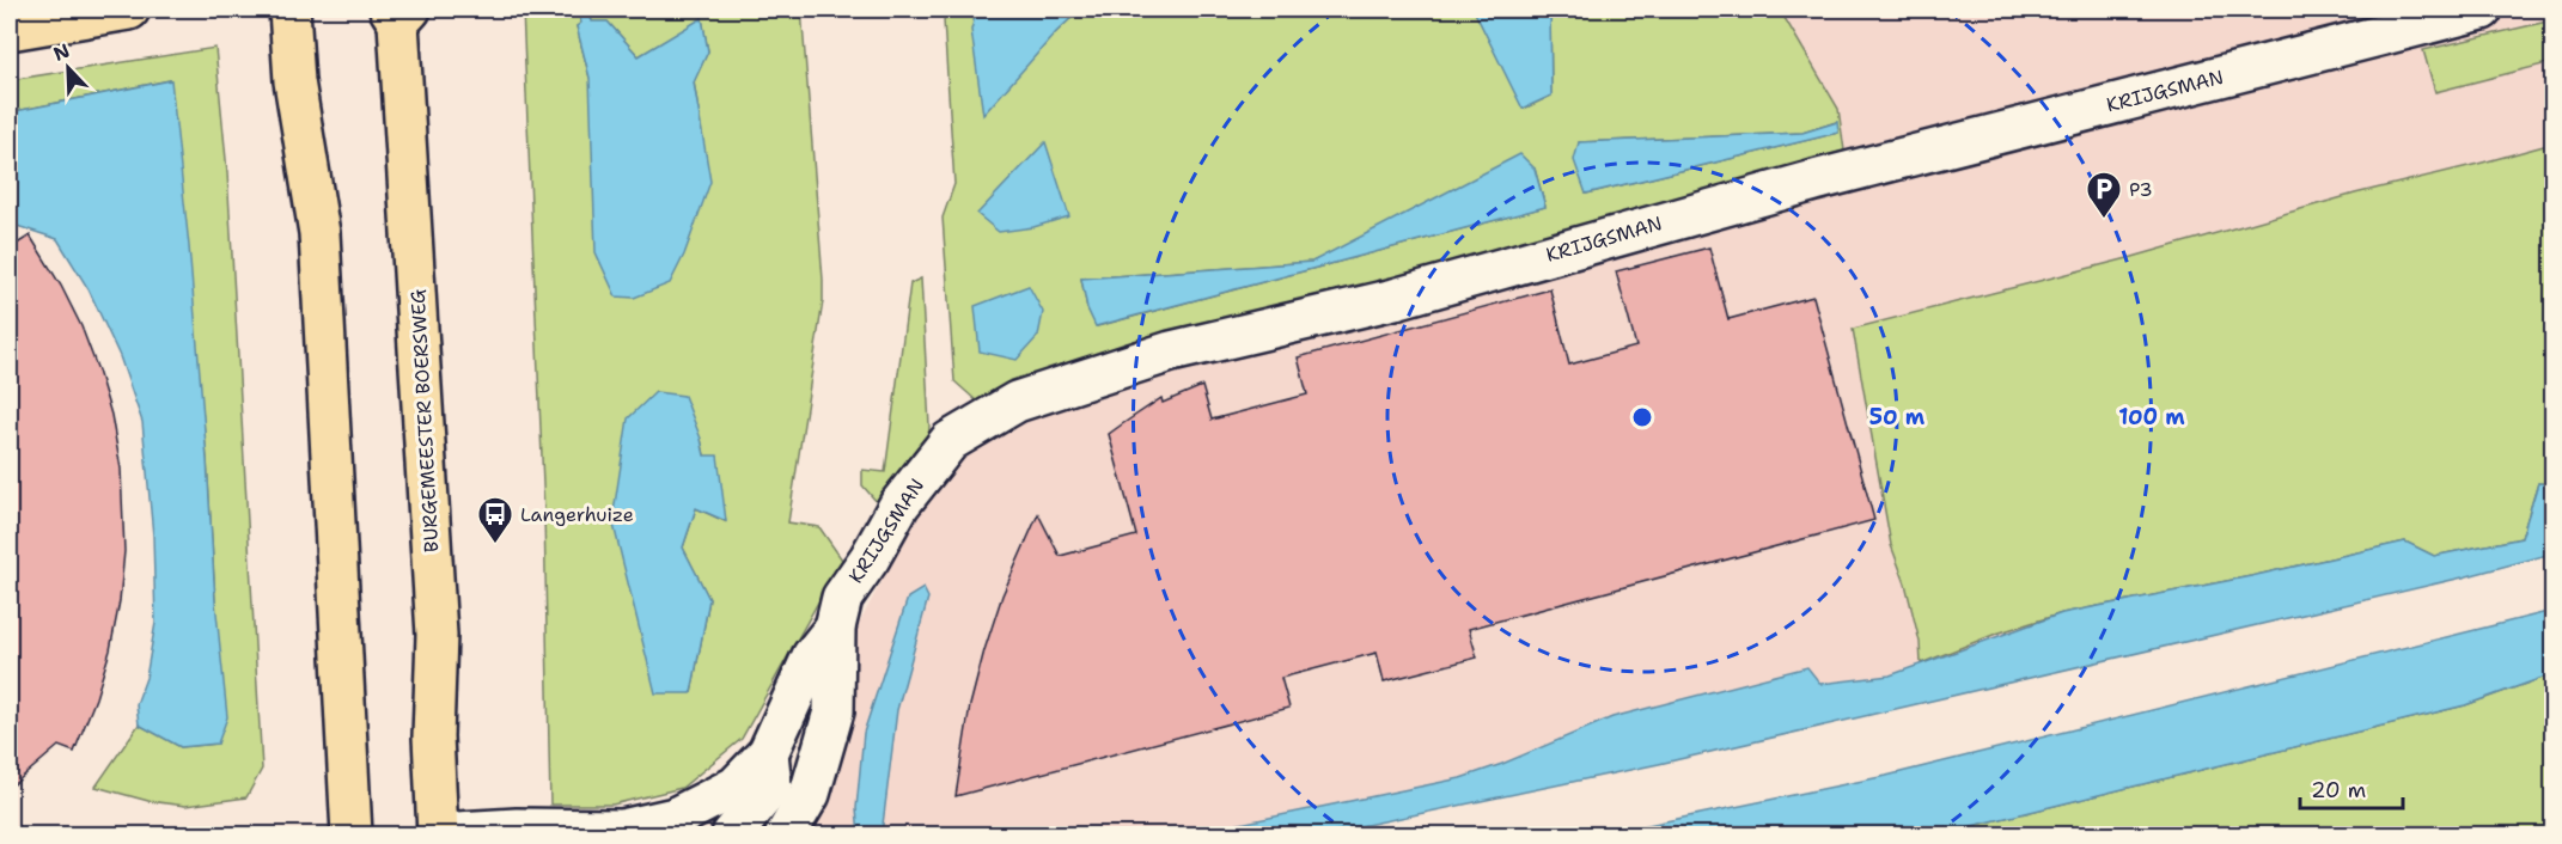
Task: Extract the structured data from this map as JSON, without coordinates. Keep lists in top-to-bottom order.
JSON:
{
  "streets": {
    "main road": ["BURGEMEESTER BOERSWEG"],
    "street": ["KRIJGSMAN"]
  },
  "crossings": [
    ["KRIJGSMAN", "BURGEMEESTER BOERSWEG"]
  ],
  "places": {
    "parking": ["P3"],
    "bus stop": ["Langerhuize"]
  },
  "scale_bar": "20 m",
  "north": "top left",
  "rings": ["50 m", "100 m"]
}
